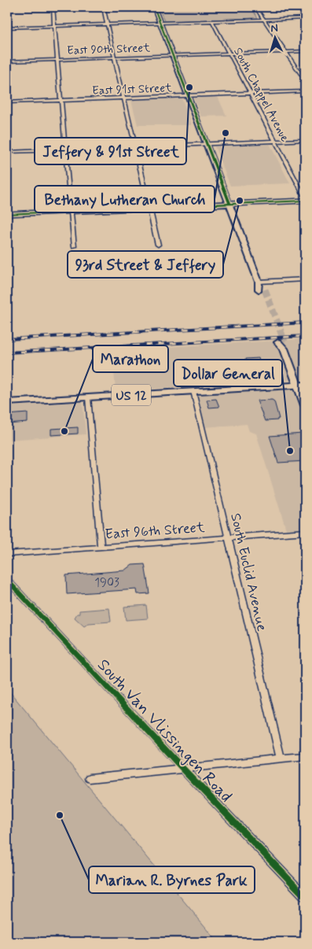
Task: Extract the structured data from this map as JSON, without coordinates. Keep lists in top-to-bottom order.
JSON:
{
  "streets": {
    "main road": ["US 12"],
    "street": [
      "East 90th Street",
      "East 91st Street",
      "South Chappel Avenue",
      "East 96th Street",
      "South Euclid Avenue",
      "South Van Vlissingen Road"
    ]
  },
  "crossings": [
    ["East 90th Street", "South Chappel Avenue"],
    ["East 91st Street", "South Chappel Avenue"],
    ["US 12", "South Euclid Avenue"],
    ["East 96th Street", "South Euclid Avenue"]
  ],
  "places": [
    "Jeffery & 91st Street",
    "Bethany Lutheran Church",
    "93rd Street & Jeffery",
    "Marathon",
    "Dollar General",
    "Marian R. Byrnes Park"
  ],
  "house_numbers": ["1903"],
  "north": "top"
}
